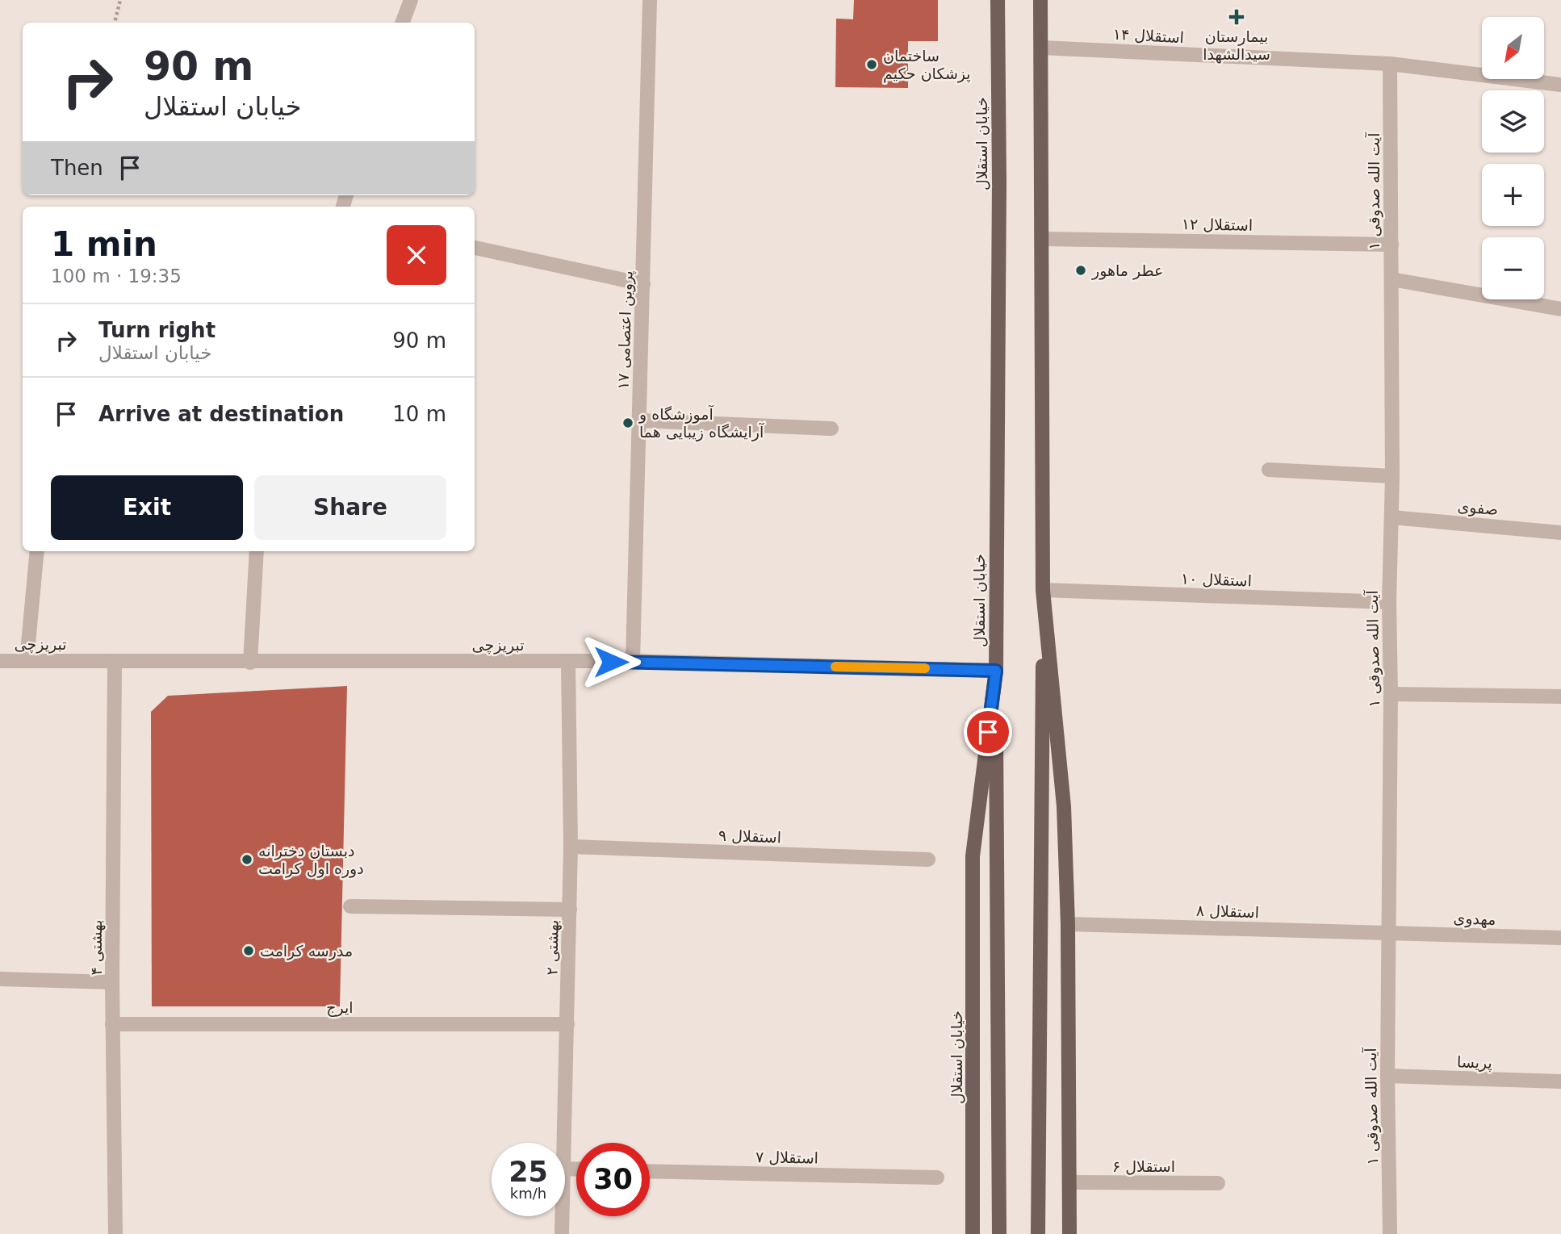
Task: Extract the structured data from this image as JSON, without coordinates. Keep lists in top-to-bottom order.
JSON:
{
  "streets": {
    "main road": ["خیابان استقلال"],
    "street": [
      "استقلال ۱۴",
      "آیت الله صدوقی ۱",
      "استقلال ۱۲",
      "پروین اعتصامی ۱۷",
      "صفوی",
      "استقلال ۱۰",
      "تبریزچی",
      "استقلال ۹",
      "استقلال ۸",
      "مهدوی",
      "بهشتی ۴",
      "بهشتی ۲",
      "ایرج",
      "پریسا",
      "استقلال ۷",
      "استقلال ۶"
    ]
  },
  "crossings": [
    ["استقلال ۱۴", "آیت الله صدوقی ۱"],
    ["خیابان استقلال", "تبریزچی"],
    ["آیت الله صدوقی ۱", "استقلال ۱۲"],
    ["آیت الله صدوقی ۱", "صفوی"],
    ["آیت الله صدوقی ۱", "استقلال ۱۰"],
    ["آیت الله صدوقی ۱", "استقلال ۸"],
    ["آیت الله صدوقی ۱", "مهدوی"],
    ["آیت الله صدوقی ۱", "پریسا"],
    ["پروین اعتصامی ۱۷", "تبریزچی"],
    ["تبریزچی", "بهشتی ۴"],
    ["تبریزچی", "بهشتی ۲"],
    ["استقلال ۹", "بهشتی ۲"],
    ["استقلال ۸", "مهدوی"],
    ["بهشتی ۴", "ایرج"],
    ["بهشتی ۲", "ایرج"]
  ],
  "places": {
    "health": ["بیمارستان سیدالشهدا"],
    "other": [
      "ساختمان پزشکان حکیم",
      "عطر ماهور",
      "آموزشگاه و آرایشگاه زیبایی هما",
      "دبستان دخترانه دوره اول کرامت",
      "مدرسه کرامت"
    ]
  },
  "north": "bottom left",
  "page": {
    "map_buttons": ["+", "−"],
    "turn": ["90 m", "خیابان استقلال"],
    "then": "Then",
    "heading": ["1 min", "100 m · 19:35"],
    "list": [
      {
        "name": "Turn right",
        "note": "خیابان استقلال",
        "value": "90 m"
      },
      {
        "name": "Arrive at destination",
        "value": "10 m"
      }
    ],
    "buttons": ["Exit", "Share"],
    "speed": "25 km/h",
    "limit": "30"
  }
}
